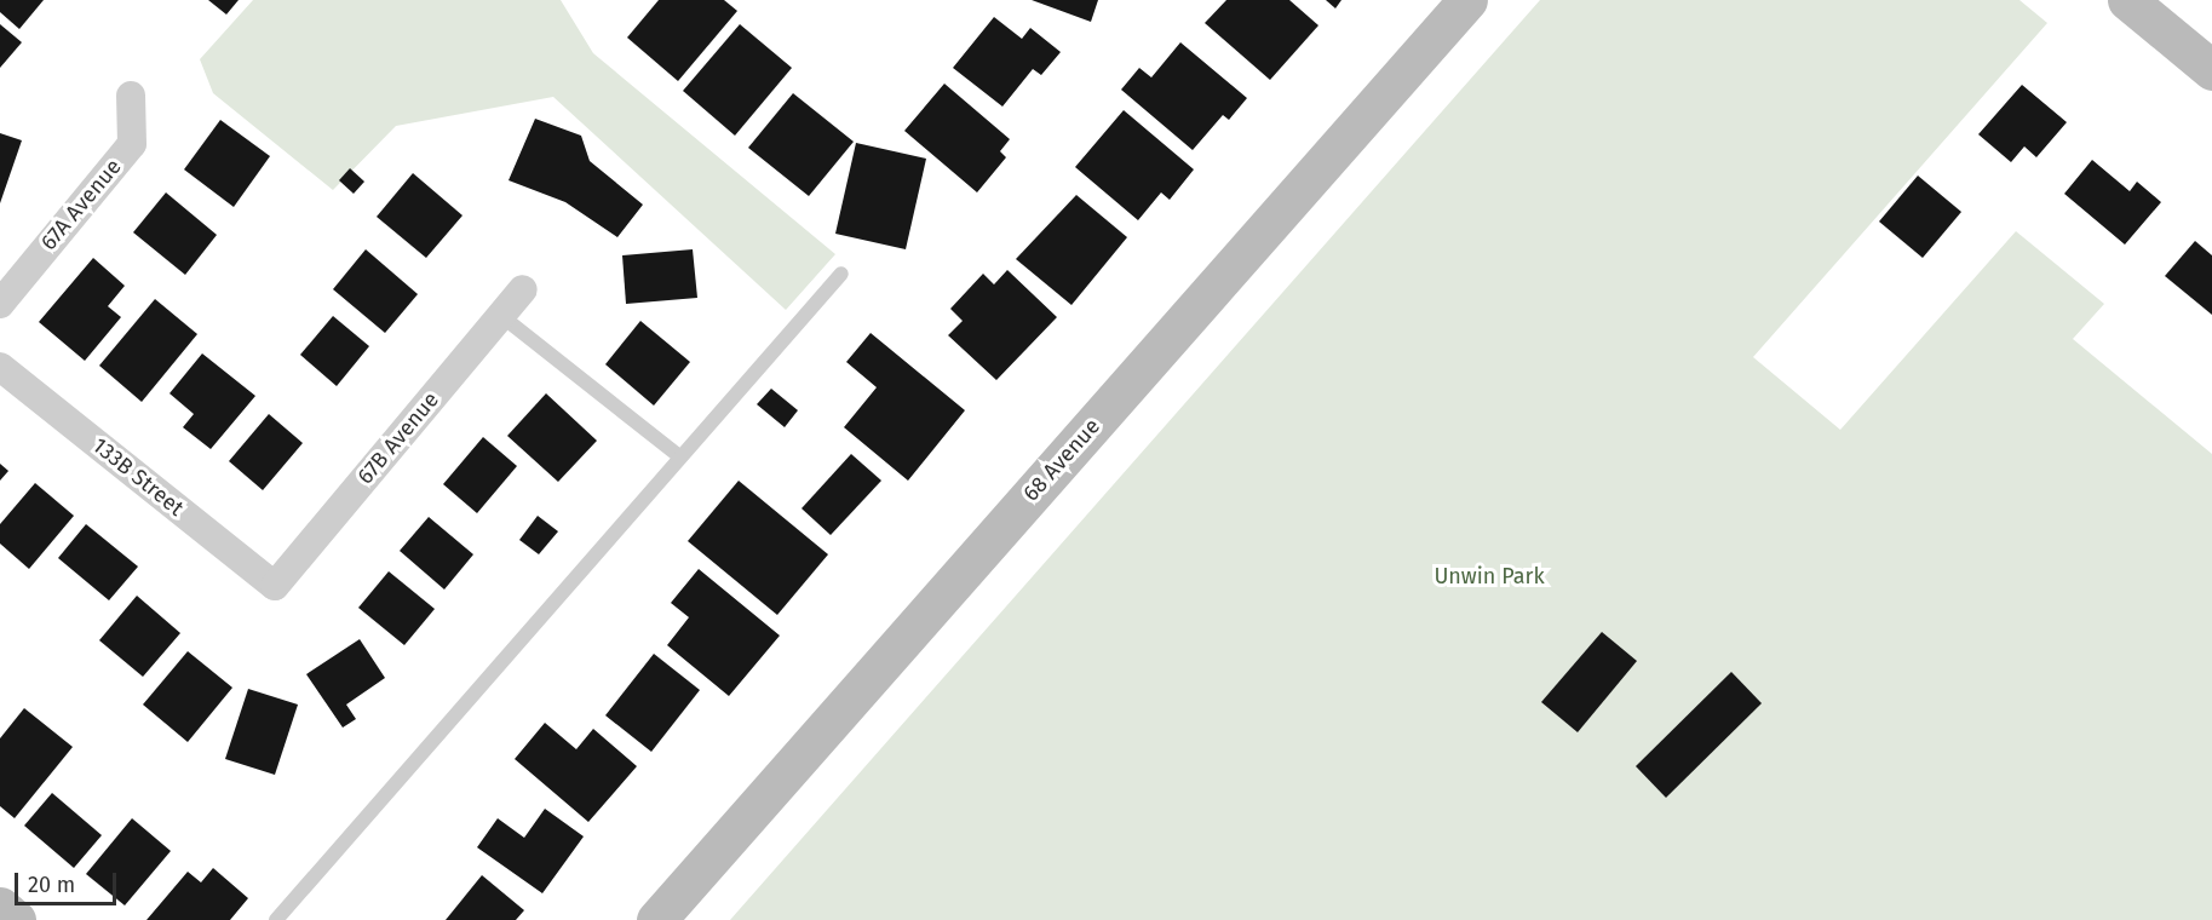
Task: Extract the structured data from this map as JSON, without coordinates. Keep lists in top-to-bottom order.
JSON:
{
  "streets": {
    "street": [
      "67A Avenue",
      "67B Avenue",
      "68 Avenue",
      "133B Street"
    ]
  },
  "crossings": [
    ["67B Avenue", "133B Street"]
  ],
  "parks": ["Unwin Park"],
  "scale_bar": "20 m"
}
